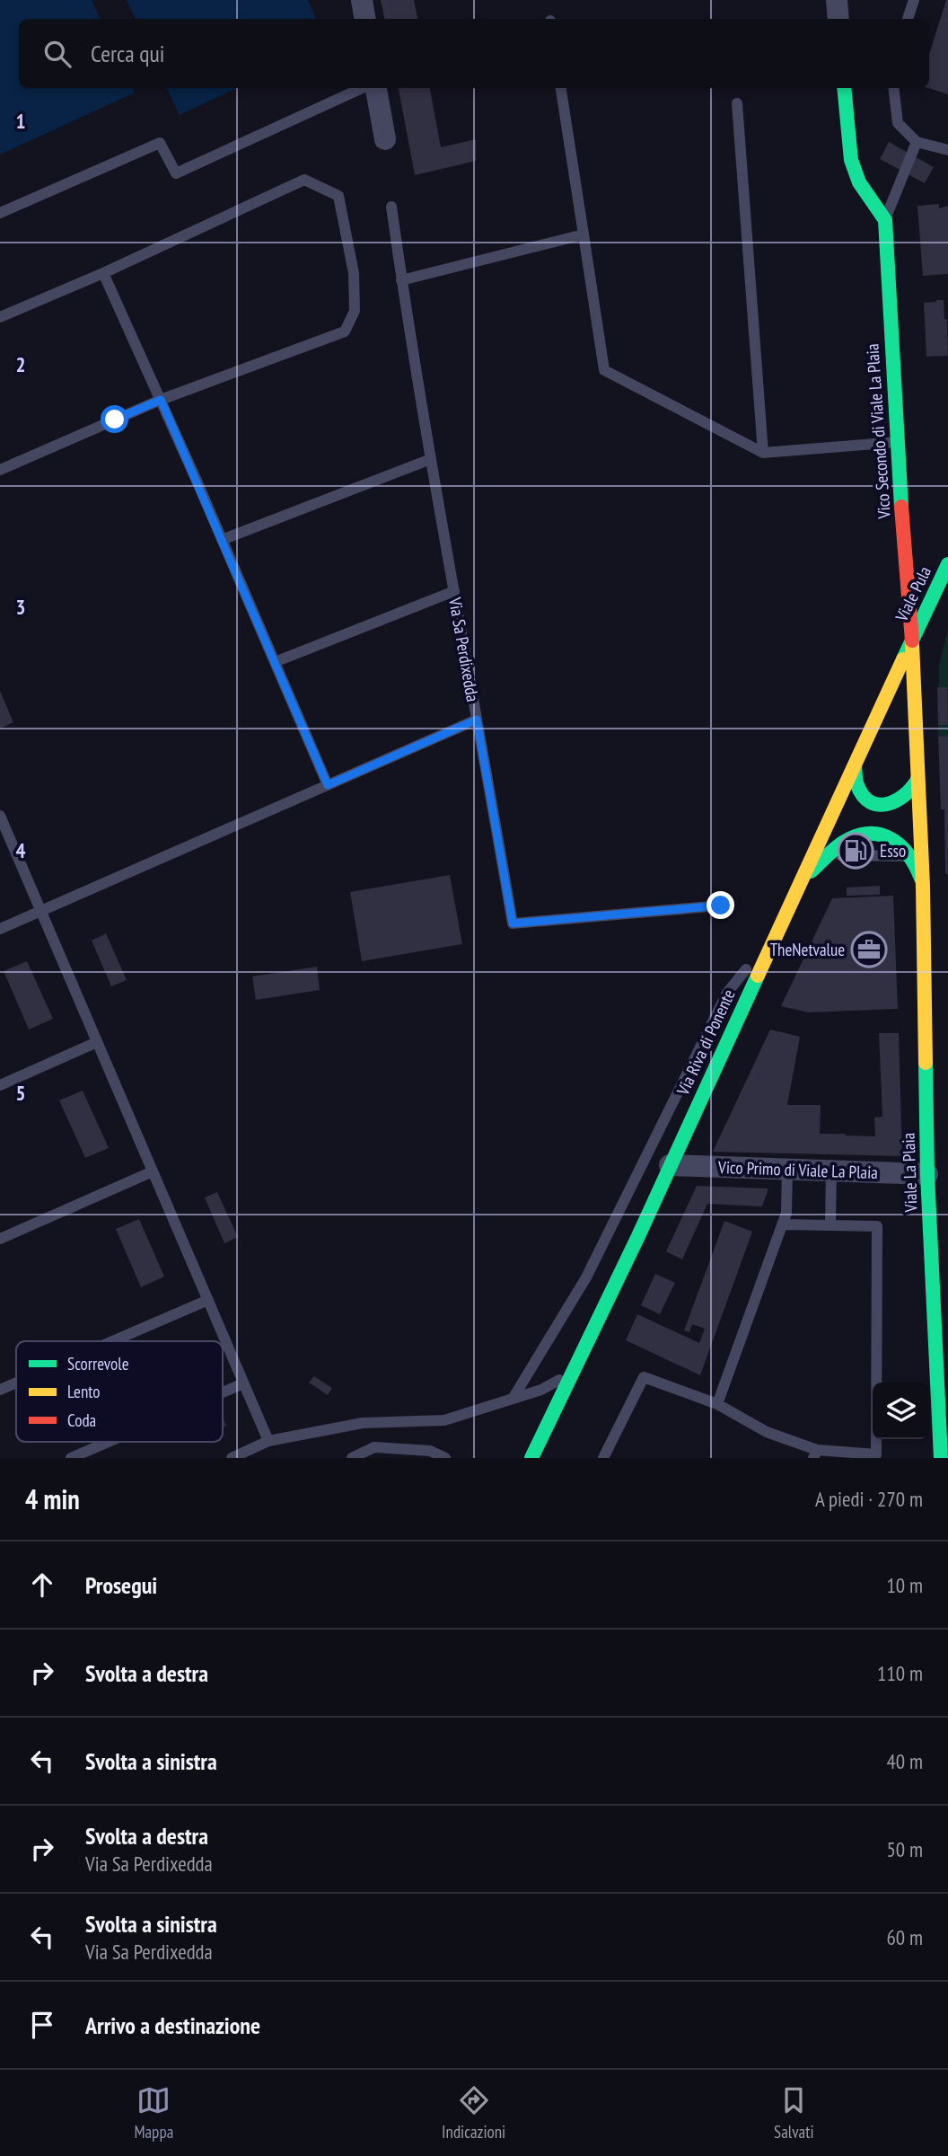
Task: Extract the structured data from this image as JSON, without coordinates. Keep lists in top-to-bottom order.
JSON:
{
  "streets": {
    "main road": [
      "Vico Secondo di Viale La Plaia",
      "Viale Pula",
      "Via Riva di Ponente",
      "Viale La Plaia"
    ],
    "street": ["Vico Primo di Viale La Plaia"],
    "lane": ["Via Sa Perdixedda"]
  },
  "crossings": [
    ["Vico Secondo di Viale La Plaia", "Viale Pula"],
    ["Vico Secondo di Viale La Plaia", "Via Riva di Ponente"],
    ["Vico Secondo di Viale La Plaia", "Viale La Plaia"],
    ["Viale Pula", "Via Riva di Ponente"],
    ["Viale Pula", "Viale La Plaia"],
    ["Via Riva di Ponente", "Vico Primo di Viale La Plaia"],
    ["Via Riva di Ponente", "Viale La Plaia"],
    ["Vico Primo di Viale La Plaia", "Viale La Plaia"]
  ],
  "places": {
    "fuel station": ["Esso"],
    "office": ["TheNetvalue"]
  },
  "legend": ["Scorrevole", "Lento", "Coda"],
  "page": {
    "search": "Cerca qui",
    "heading": ["4 min", "A piedi · 270 m"],
    "list": [
      ["Prosegui", "10 m"],
      ["Svolta a destra", "110 m"],
      ["Svolta a sinistra", "40 m"],
      ["Svolta a destra", "Via Sa Perdixedda", "50 m"],
      ["Svolta a sinistra", "Via Sa Perdixedda", "60 m"],
      "Arrivo a destinazione"
    ],
    "nav": ["Mappa", "Indicazioni", "Salvati"]
  },
  "grid": {
    "rows": [
      "1",
      "2",
      "3",
      "4",
      "5"
    ]
  }
}
